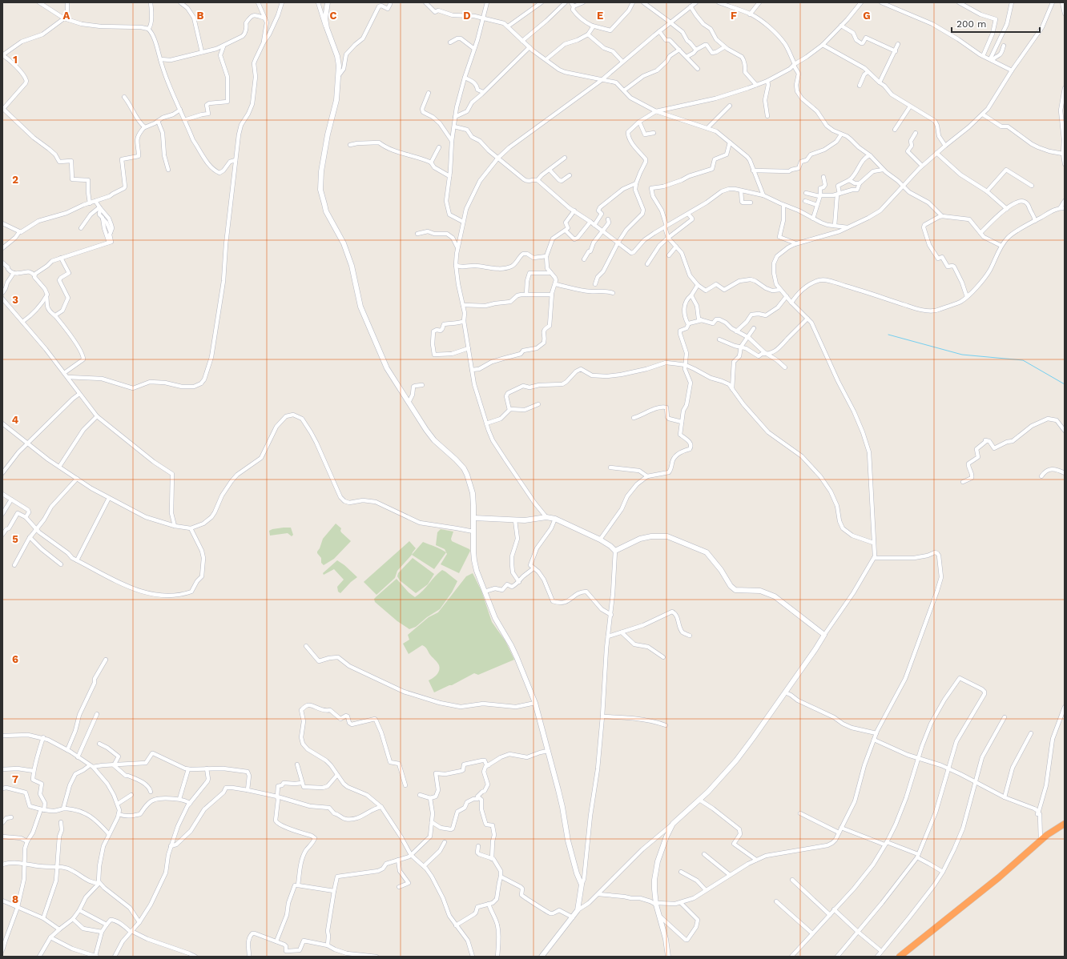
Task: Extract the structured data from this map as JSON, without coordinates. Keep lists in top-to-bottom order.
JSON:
{
  "scale_bar": "200 m",
  "grid": {
    "columns": [
      "A",
      "B",
      "C",
      "D",
      "E",
      "F",
      "G"
    ],
    "rows": [
      "1",
      "2",
      "3",
      "4",
      "5",
      "6",
      "7",
      "8"
    ]
  }
}
